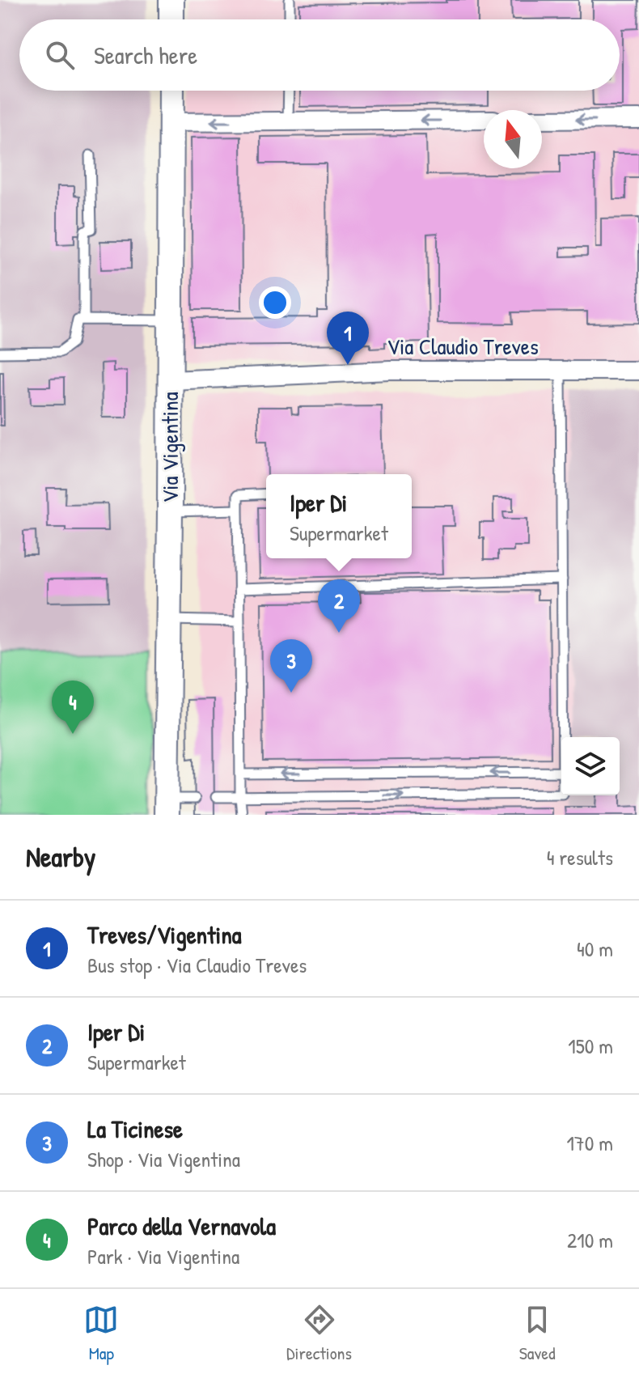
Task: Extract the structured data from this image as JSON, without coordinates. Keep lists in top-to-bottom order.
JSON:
{
  "streets": {
    "street": ["Via Claudio Treves", "Via Vigentina"]
  },
  "crossings": [
    ["Via Claudio Treves", "Via Vigentina"]
  ],
  "north": "top",
  "page": {
    "search": "Search here",
    "pins": [
      "1",
      "2",
      "3",
      "4"
    ],
    "popup": ["Iper Di", "Supermarket"],
    "heading": ["Nearby", "4 results"],
    "list": [
      {
        "mark": "1",
        "name": "Treves/Vigentina",
        "note": "Bus stop · Via Claudio Treves",
        "value": "40 m"
      },
      {
        "mark": "2",
        "name": "Iper Di",
        "note": "Supermarket",
        "value": "150 m"
      },
      {
        "mark": "3",
        "name": "La Ticinese",
        "note": "Shop · Via Vigentina",
        "value": "170 m"
      },
      {
        "mark": "4",
        "name": "Parco della Vernavola",
        "note": "Park · Via Vigentina",
        "value": "210 m"
      }
    ],
    "nav": ["Map", "Directions", "Saved"]
  }
}
